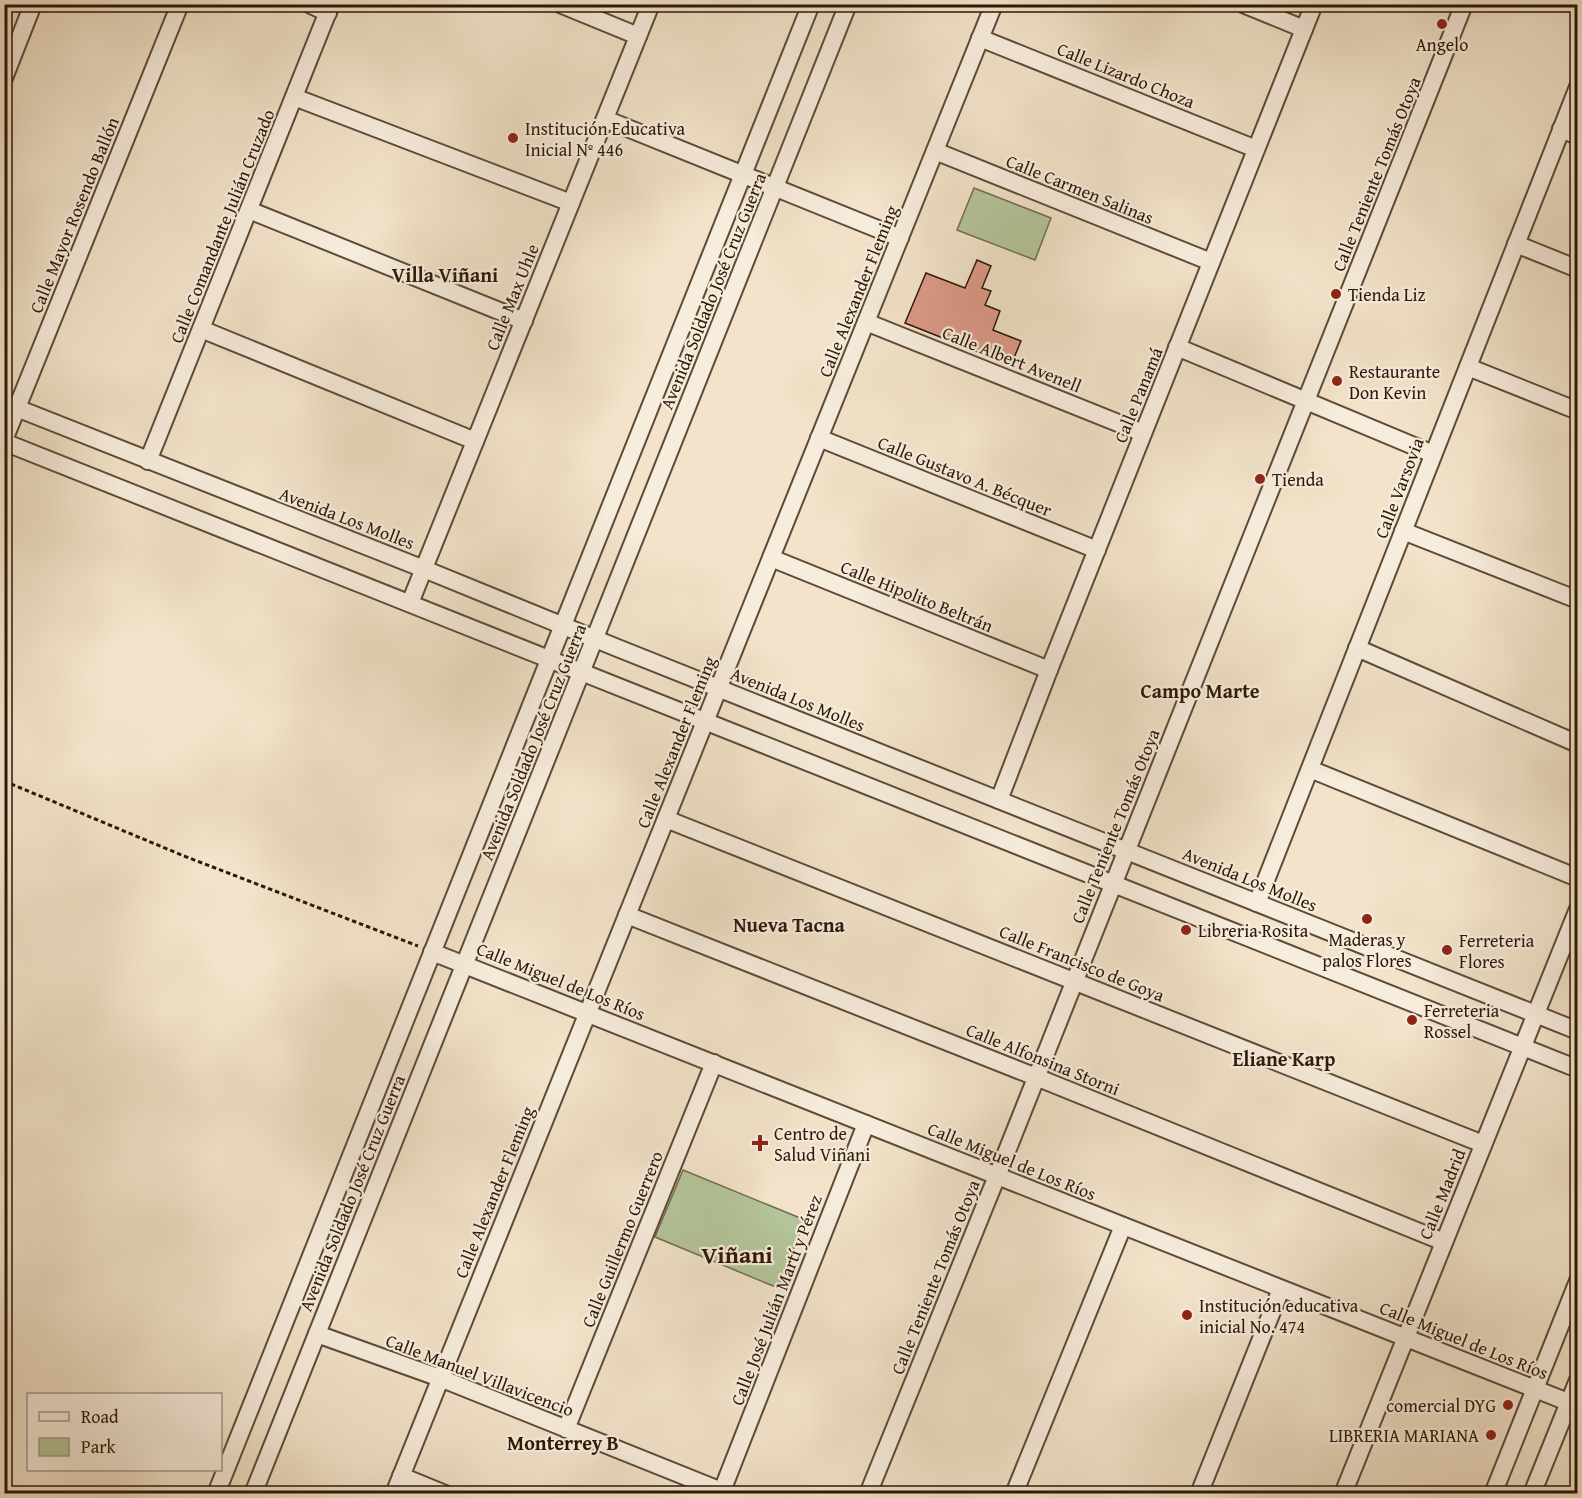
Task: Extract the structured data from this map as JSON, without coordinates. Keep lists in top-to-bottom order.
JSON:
{
  "streets": {
    "street": [
      "Calle Lizardo Choza",
      "Calle Teniente Tomás Otoya",
      "Calle Carmen Salinas",
      "Calle Mayor Rosendo Ballón",
      "Calle Comandante Julián Cruzado",
      "Avenida Soldado José Cruz Guerra",
      "Calle Alexander Fleming",
      "Calle Max Uhle",
      "Calle Albert Avenell",
      "Calle Panamá",
      "Calle Gustavo A. Bécquer",
      "Calle Varsovia",
      "Avenida Los Molles",
      "Calle Hipolito Beltrán",
      "Calle Francisco de Goya",
      "Calle Miguel de Los Ríos",
      "Calle Alfonsina Storni",
      "Calle Madrid",
      "Calle Guillermo Guerrero",
      "Calle José Julián Martí y Pérez",
      "Calle Manuel Villavicencio"
    ]
  },
  "crossings": [
    ["Calle Lizardo Choza", "Calle Alexander Fleming"],
    ["Calle Lizardo Choza", "Calle Panamá"],
    ["Calle Teniente Tomás Otoya", "Avenida Los Molles"],
    ["Calle Teniente Tomás Otoya", "Calle Francisco de Goya"],
    ["Calle Teniente Tomás Otoya", "Calle Miguel de Los Ríos"],
    ["Calle Teniente Tomás Otoya", "Calle Alfonsina Storni"],
    ["Calle Carmen Salinas", "Calle Alexander Fleming"],
    ["Calle Carmen Salinas", "Calle Panamá"],
    ["Calle Mayor Rosendo Ballón", "Avenida Los Molles"],
    ["Calle Comandante Julián Cruzado", "Avenida Los Molles"],
    ["Avenida Soldado José Cruz Guerra", "Avenida Los Molles"],
    ["Avenida Soldado José Cruz Guerra", "Calle Miguel de Los Ríos"],
    ["Avenida Soldado José Cruz Guerra", "Calle Manuel Villavicencio"],
    ["Calle Alexander Fleming", "Calle Albert Avenell"],
    ["Calle Alexander Fleming", "Calle Gustavo A. Bécquer"],
    ["Calle Alexander Fleming", "Avenida Los Molles"],
    ["Calle Alexander Fleming", "Calle Hipolito Beltrán"],
    ["Calle Alexander Fleming", "Calle Francisco de Goya"],
    ["Calle Alexander Fleming", "Calle Miguel de Los Ríos"],
    ["Calle Alexander Fleming", "Calle Alfonsina Storni"],
    ["Calle Alexander Fleming", "Calle Manuel Villavicencio"],
    ["Calle Max Uhle", "Avenida Los Molles"],
    ["Calle Albert Avenell", "Calle Panamá"],
    ["Calle Panamá", "Calle Gustavo A. Bécquer"],
    ["Calle Panamá", "Avenida Los Molles"],
    ["Calle Panamá", "Calle Hipolito Beltrán"],
    ["Calle Varsovia", "Avenida Los Molles"],
    ["Avenida Los Molles", "Calle Madrid"],
    ["Calle Francisco de Goya", "Calle Madrid"],
    ["Calle Miguel de Los Ríos", "Calle Madrid"],
    ["Calle Miguel de Los Ríos", "Calle Guillermo Guerrero"],
    ["Calle Miguel de Los Ríos", "Calle José Julián Martí y Pérez"],
    ["Calle Alfonsina Storni", "Calle Madrid"],
    ["Calle Guillermo Guerrero", "Calle Manuel Villavicencio"],
    ["Calle José Julián Martí y Pérez", "Calle Manuel Villavicencio"]
  ],
  "districts": [
    "Villa Viñani",
    "Campo Marte",
    "Nueva Tacna",
    "Eliane Karp",
    "Viñani",
    "Monterrey B"
  ],
  "places": {
    "other": [
      "Angelo",
      "Institución Educativa Inicial Nº 446",
      "Tienda Liz",
      "Restaurante Don Kevin",
      "Tienda",
      "Maderas y palos Flores",
      "Libreria Rosita",
      "Ferreteria Flores",
      "Ferreteria Rossel",
      "Institución educativa inicial No. 474",
      "comercial DYG",
      "LIBRERIA MARIANA"
    ],
    "health": ["Centro de Salud Viñani"]
  },
  "legend": ["Road", "Park"]
}
